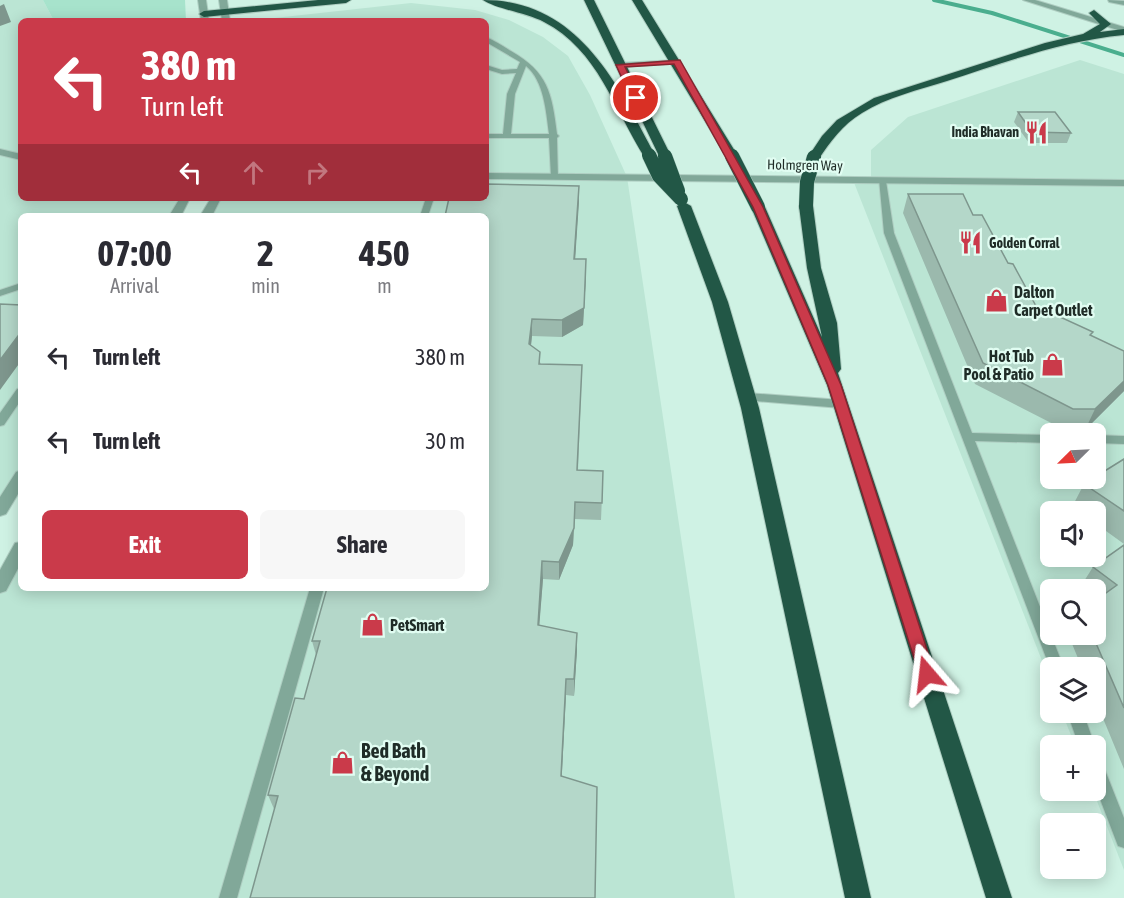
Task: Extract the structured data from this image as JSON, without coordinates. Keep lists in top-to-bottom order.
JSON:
{
  "streets": {
    "street": ["Holmgren Way"]
  },
  "places": {
    "restaurant": ["India Bhavan", "Golden Corral"],
    "shop": [
      "Dalton Carpet Outlet",
      "Hot Tub Pool & Patio",
      "PetSmart",
      "Bed Bath & Beyond"
    ]
  },
  "north": "bottom left",
  "page": {
    "turn": ["380 m", "Turn left"],
    "eta": [
      "07:00",
      "Arrival",
      "2",
      "min",
      "450",
      "m"
    ],
    "list": [
      {
        "name": "Turn left",
        "value": "380 m"
      },
      {
        "name": "Turn left",
        "value": "30 m"
      }
    ],
    "map_buttons": ["+", "−"],
    "buttons": ["Exit", "Share"]
  }
}
